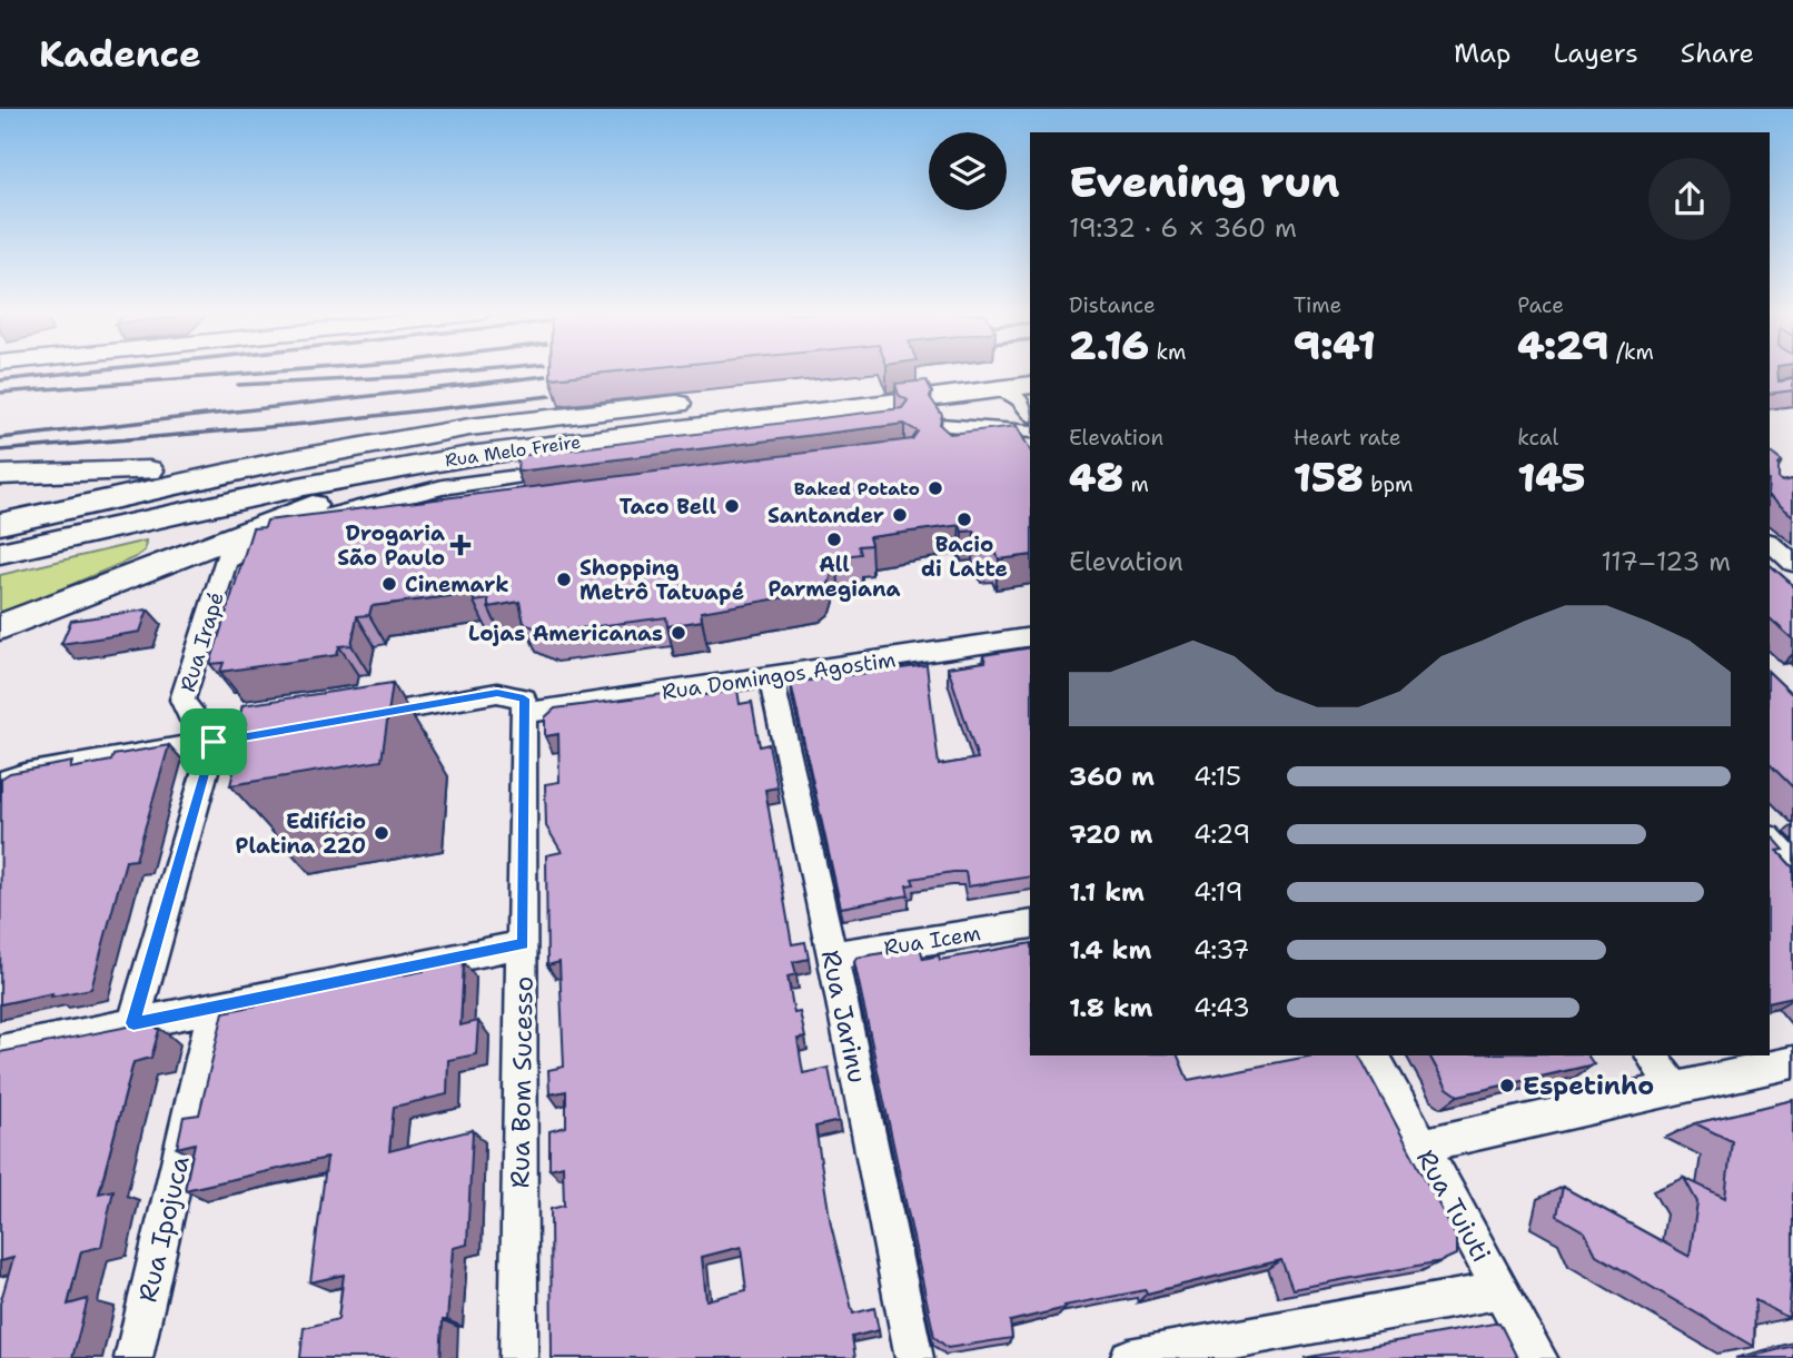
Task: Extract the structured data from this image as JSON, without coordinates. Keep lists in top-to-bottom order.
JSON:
{
  "streets": {
    "highway": ["Rua Melo Freire"],
    "street": [
      "Rua Irapé",
      "Rua Domingos Agostim",
      "Rua Icem",
      "Rua Jarinu",
      "Rua Bom Sucesso",
      "Rua Tuiuti",
      "Rua Ipojuca"
    ]
  },
  "crossings": [
    ["Rua Domingos Agostim", "Rua Jarinu"],
    ["Rua Domingos Agostim", "Rua Bom Sucesso"],
    ["Rua Icem", "Rua Jarinu"]
  ],
  "places": {
    "other": [
      "Baked Potato",
      "Taco Bell",
      "Santander",
      "Bacio di Latte",
      "All Parmegiana",
      "Shopping Metrô Tatuapé",
      "Cinemark",
      "Lojas Americanas",
      "Edifício Platina 220",
      "Espetinho"
    ],
    "health": ["Drogaria São Paulo"]
  },
  "page": {
    "header": "Kadence",
    "nav": ["Map", "Layers", "Share"],
    "heading": ["Evening run", "19:32 · 6 × 360 m"],
    "stats": [
      ["Distance", "2.16 km"],
      ["Time", "9:41"],
      ["Pace", "4:29 /km"],
      ["Elevation", "48 m"],
      ["Heart rate", "158 bpm"],
      ["kcal", "145"]
    ],
    "chart": ["Elevation", "117–123 m"],
    "list": [
      {
        "name": "360 m",
        "note": "4:15"
      },
      {
        "name": "720 m",
        "note": "4:29"
      },
      {
        "name": "1.1 km",
        "note": "4:19"
      },
      {
        "name": "1.4 km",
        "note": "4:37"
      },
      {
        "name": "1.8 km",
        "note": "4:43"
      }
    ]
  }
}
